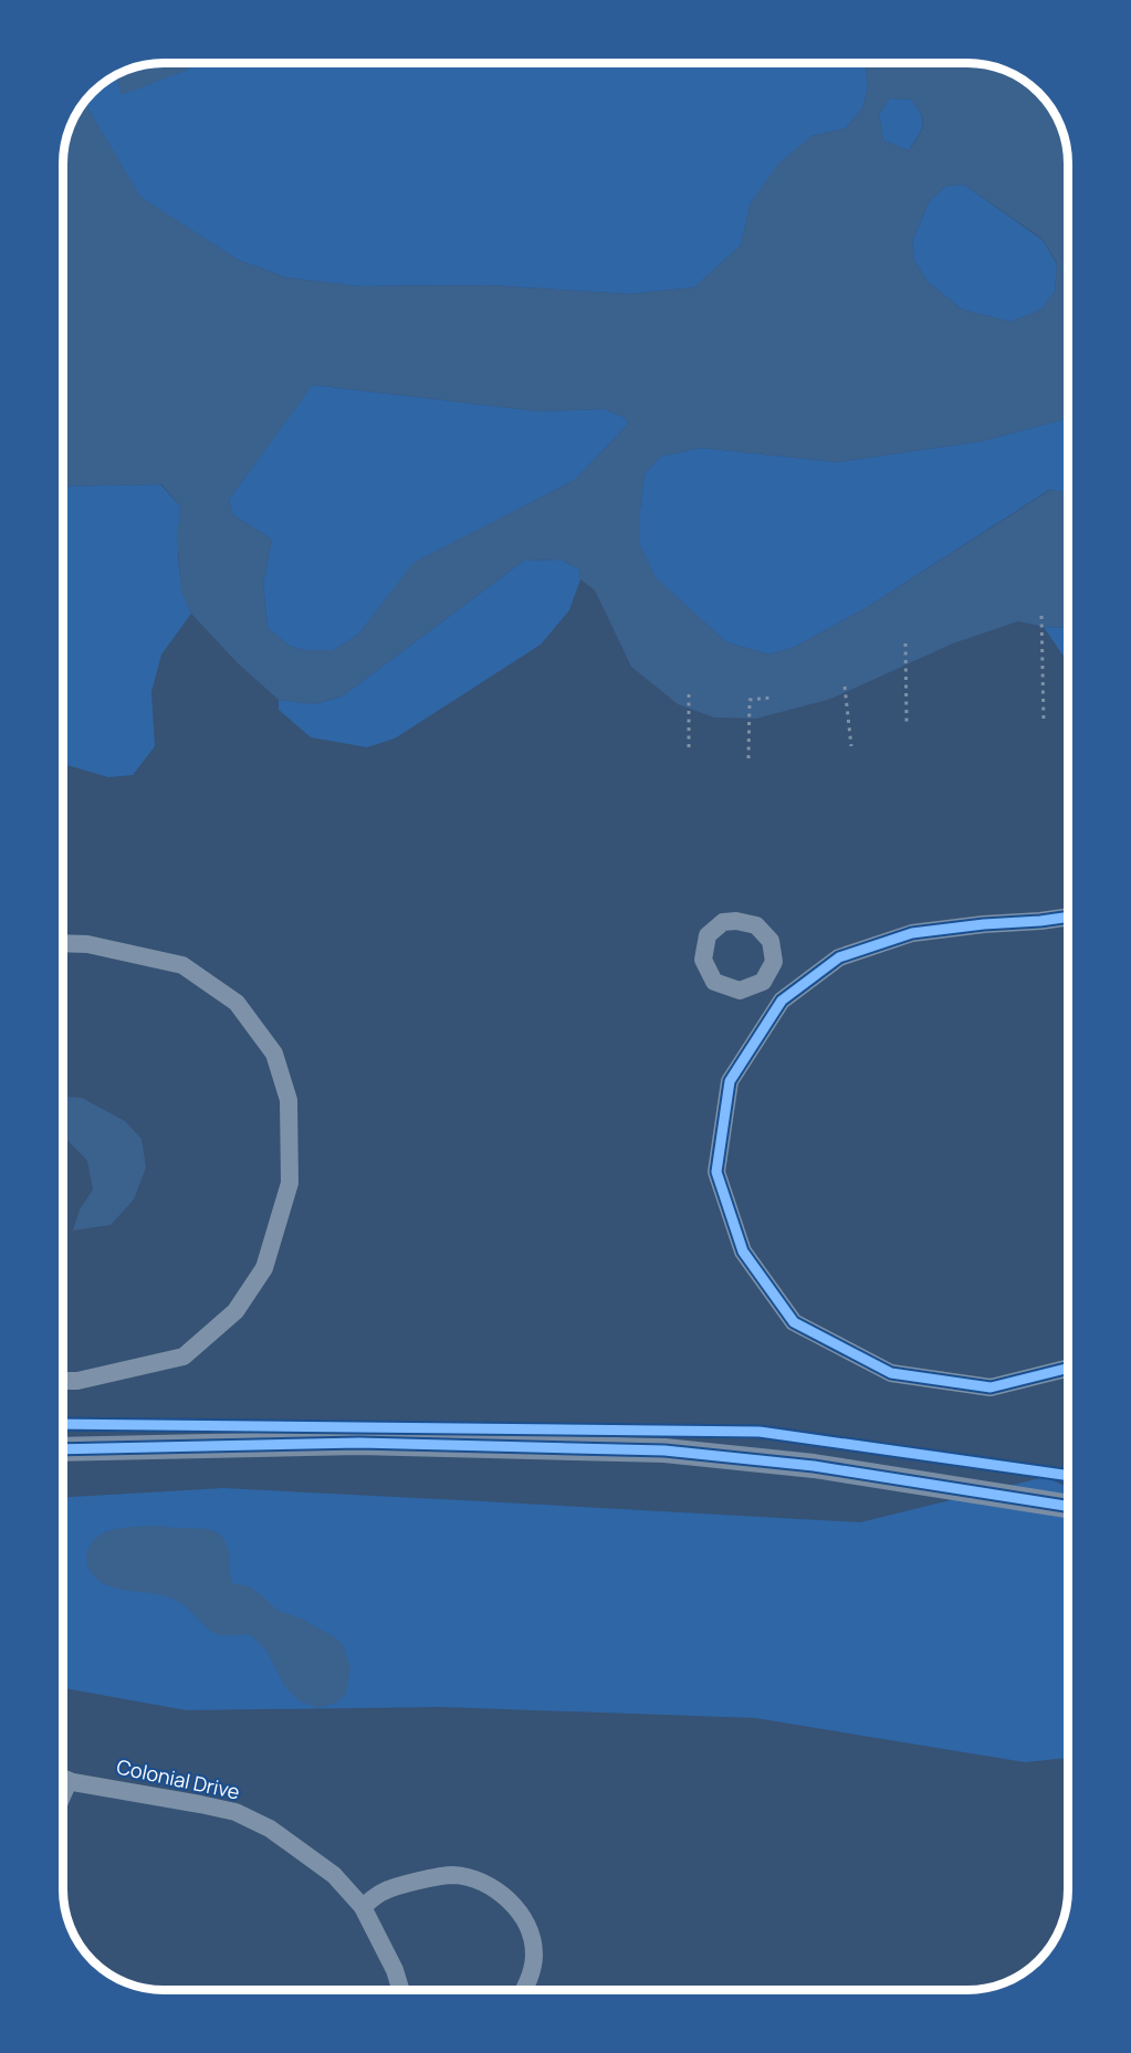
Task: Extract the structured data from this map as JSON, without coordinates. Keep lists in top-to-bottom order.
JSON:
{
  "streets": {
    "street": ["Colonial Drive"]
  }
}
